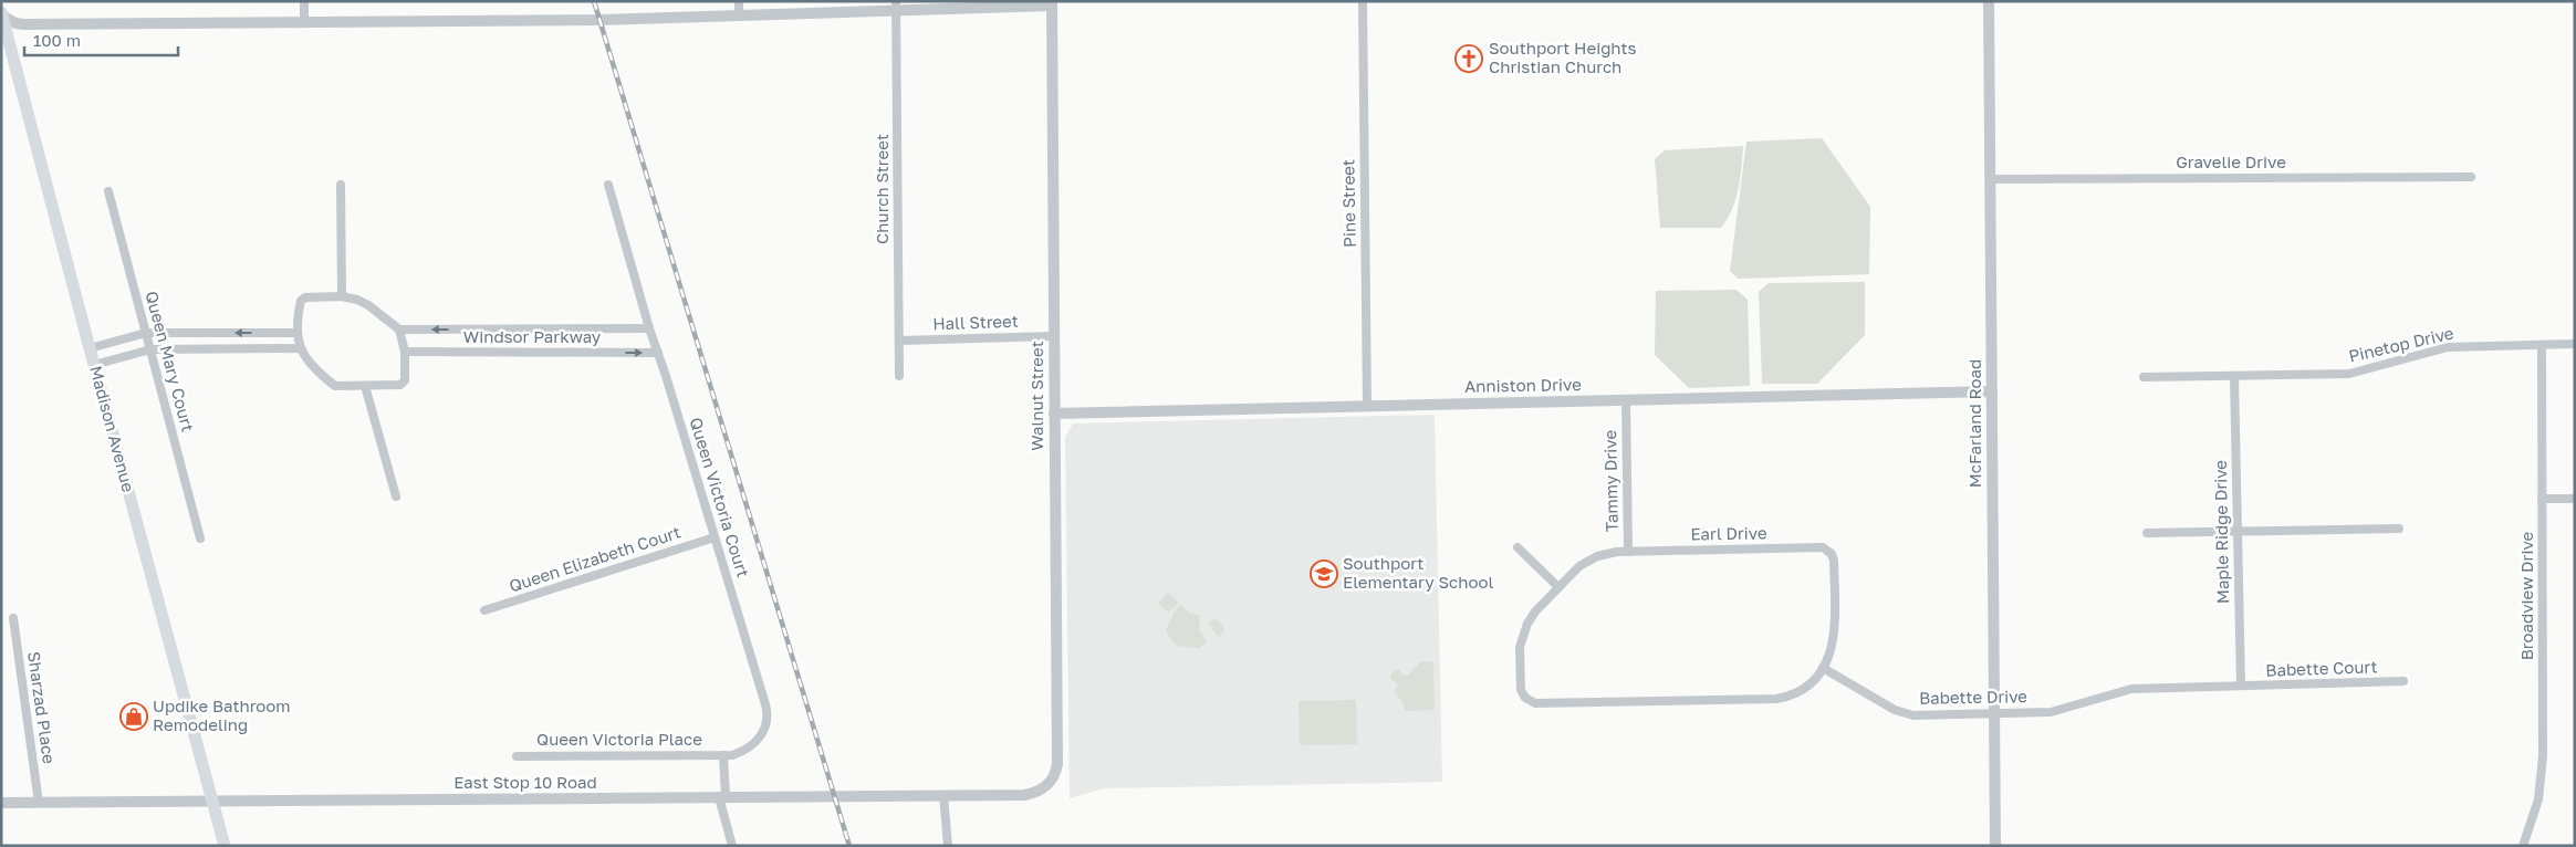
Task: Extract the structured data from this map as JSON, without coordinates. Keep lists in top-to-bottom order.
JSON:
{
  "streets": {
    "main road": ["Madison Avenue"],
    "street": [
      "Gravelie Drive",
      "Church Street",
      "Pine Street",
      "Hall Street",
      "Windsor Parkway",
      "Pinetop Drive",
      "Queen Mary Court",
      "Anniston Drive",
      "Walnut Street",
      "McFarland Road",
      "Tammy Drive",
      "Queen Victoria Court",
      "Maple Ridge Drive",
      "Earl Drive",
      "Queen Elizabeth Court",
      "Broadview Drive",
      "Babette Court",
      "Babette Drive",
      "Sharzad Place",
      "Queen Victoria Place",
      "East Stop 10 Road"
    ]
  },
  "crossings": [
    ["Gravelie Drive", "McFarland Road"],
    ["Church Street", "Hall Street"],
    ["Pine Street", "Anniston Drive"],
    ["Hall Street", "Walnut Street"],
    ["Windsor Parkway", "Queen Victoria Court"],
    ["Pinetop Drive", "Maple Ridge Drive"],
    ["Pinetop Drive", "Broadview Drive"],
    ["Anniston Drive", "Walnut Street"],
    ["Anniston Drive", "McFarland Road"],
    ["Anniston Drive", "Tammy Drive"],
    ["Walnut Street", "East Stop 10 Road"],
    ["McFarland Road", "Babette Drive"],
    ["Madison Avenue", "East Stop 10 Road"],
    ["Tammy Drive", "Earl Drive"],
    ["Tammy Drive", "Babette Drive"],
    ["Queen Victoria Court", "Queen Elizabeth Court"],
    ["Queen Victoria Court", "Queen Victoria Place"],
    ["Maple Ridge Drive", "Babette Court"],
    ["Maple Ridge Drive", "Babette Drive"],
    ["Earl Drive", "Babette Drive"],
    ["Babette Court", "Babette Drive"],
    ["Sharzad Place", "East Stop 10 Road"]
  ],
  "places": {
    "church": ["Southport Heights Christian Church"],
    "school or university": ["Southport Elementary School"],
    "shop": ["Updike Bathroom Remodeling"]
  },
  "scale_bar": "100 m"
}
